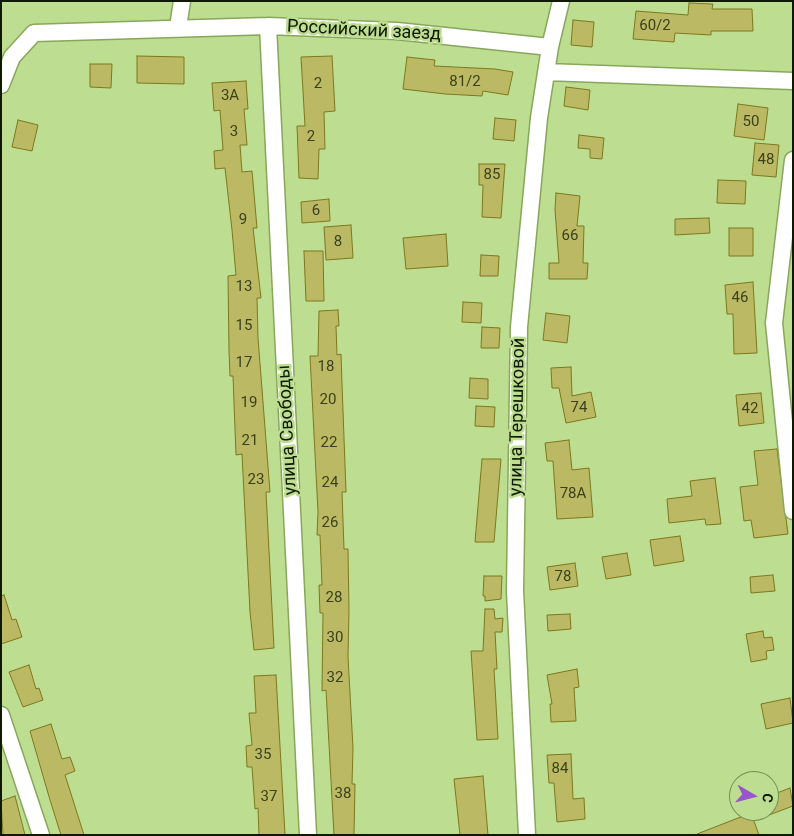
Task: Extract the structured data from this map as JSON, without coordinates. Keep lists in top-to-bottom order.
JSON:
{
  "streets": {
    "street": ["Российский заезд", "улица Терешковой", "улица Свободы"]
  },
  "crossings": [
    ["Российский заезд", "улица Терешковой"],
    ["Российский заезд", "улица Свободы"]
  ],
  "house_numbers": [
    "60/2",
    "81/2",
    "2",
    "3А",
    "50",
    "3",
    "2",
    "48",
    "85",
    "6",
    "9",
    "66",
    "8",
    "13",
    "46",
    "15",
    "17",
    "18",
    "20",
    "19",
    "74",
    "42",
    "21",
    "22",
    "23",
    "24",
    "78А",
    "26",
    "78",
    "28",
    "30",
    "32",
    "35",
    "84",
    "38",
    "37"
  ],
  "north": "right"
}
